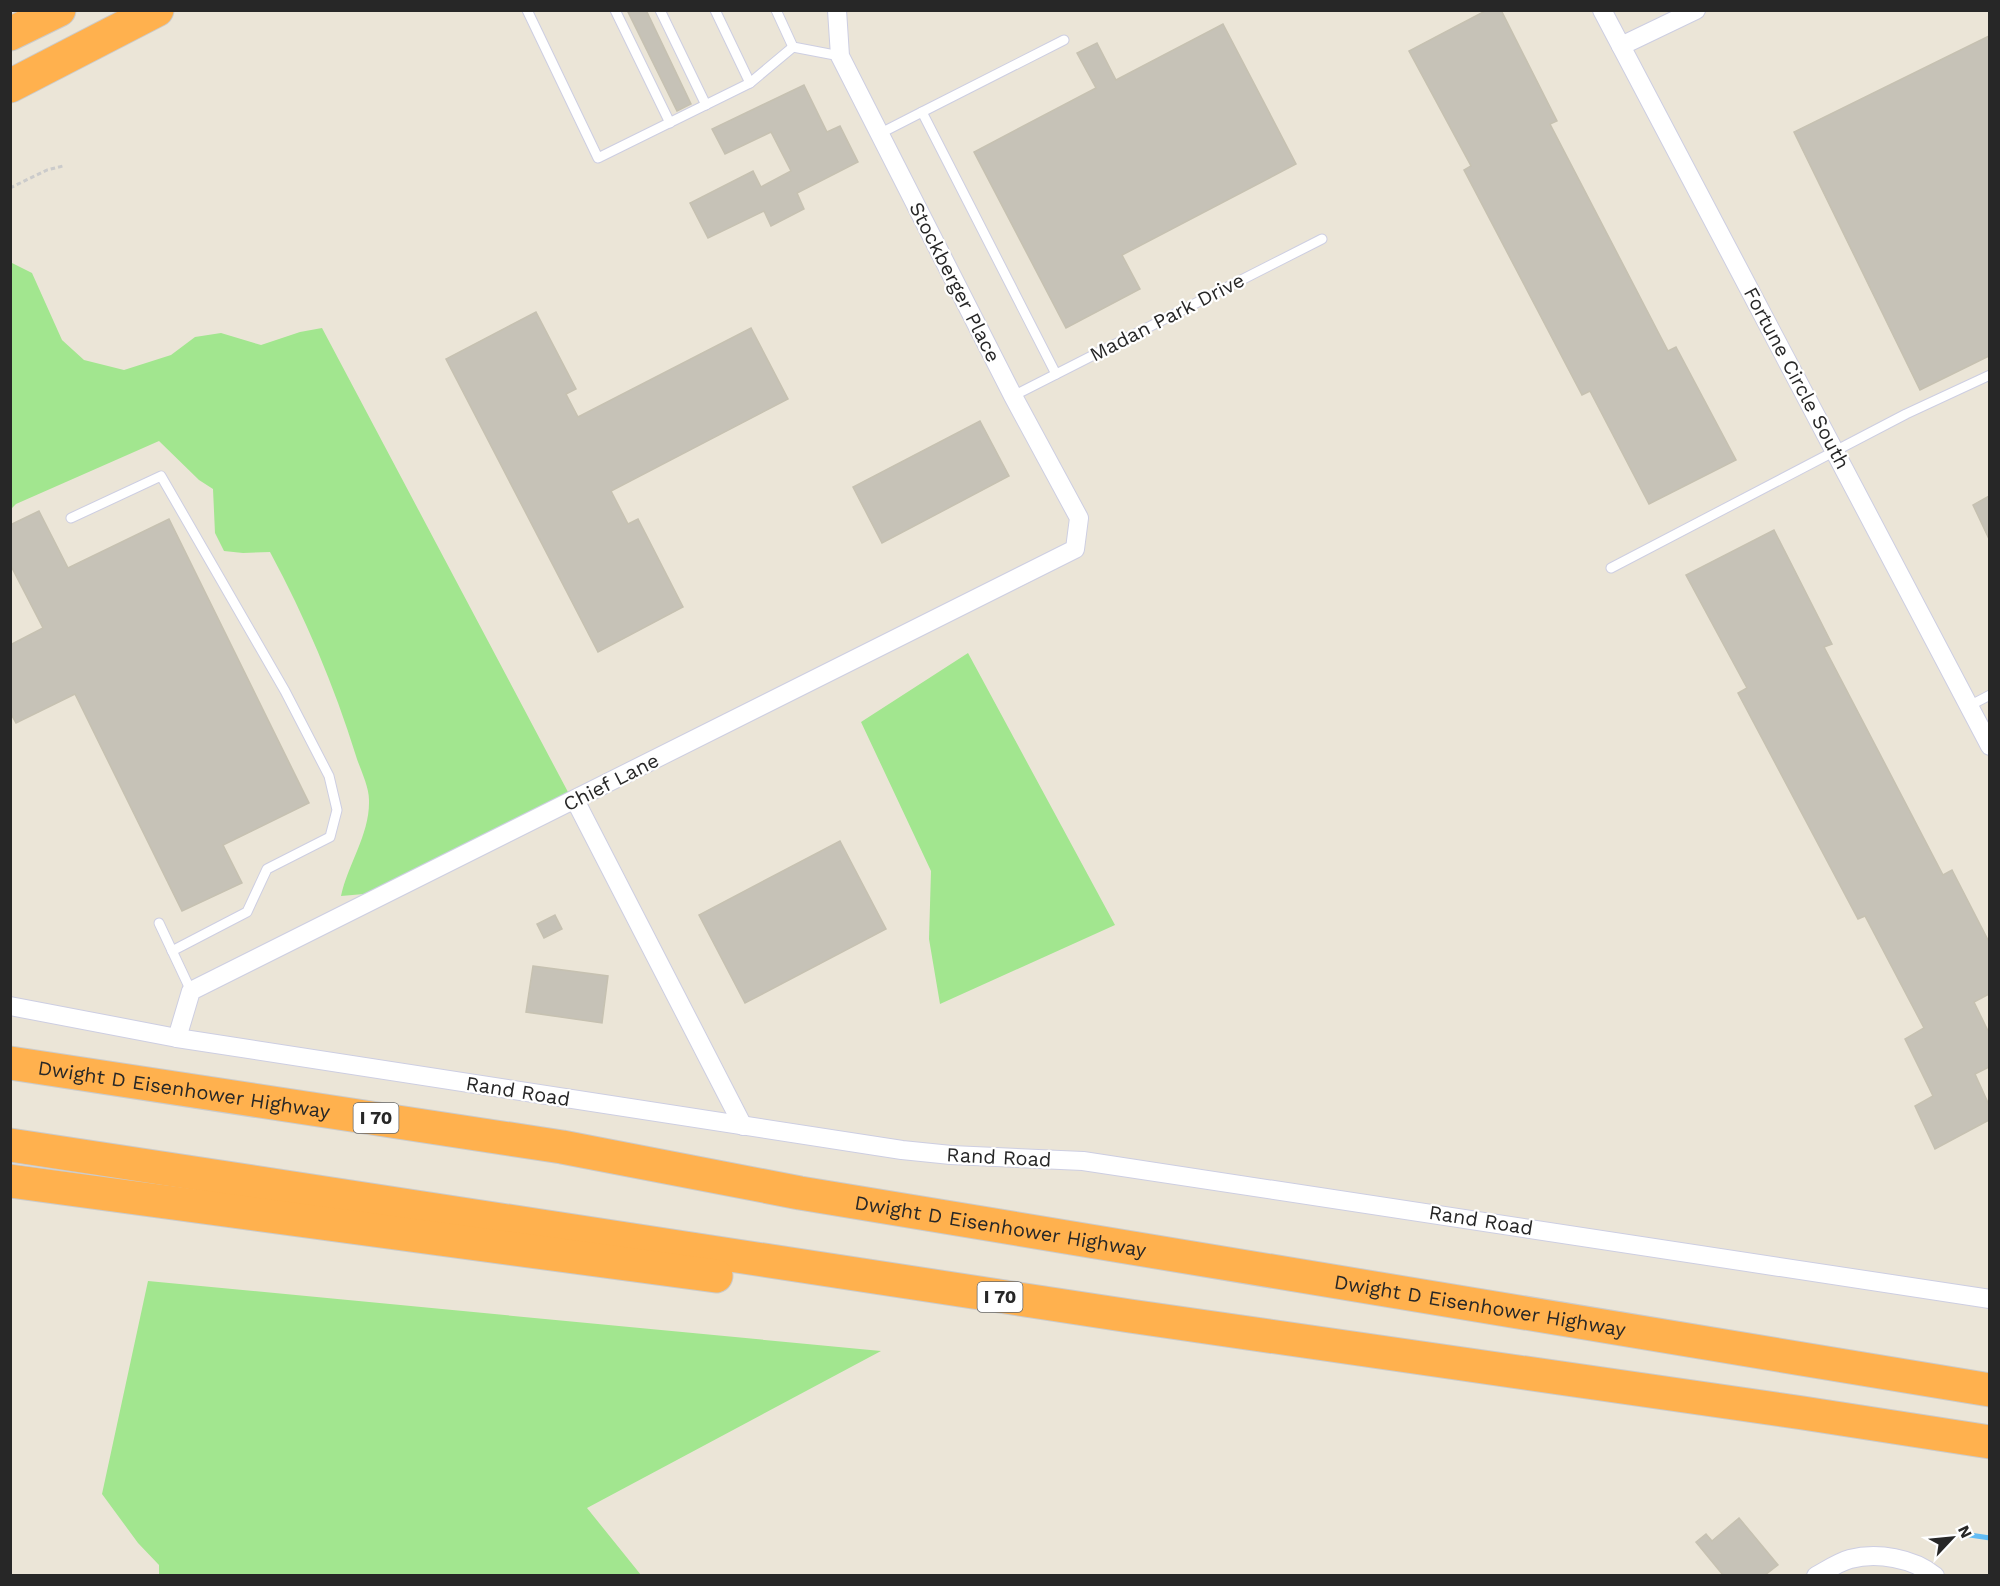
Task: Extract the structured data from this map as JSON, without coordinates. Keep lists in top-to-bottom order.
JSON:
{
  "streets": {
    "highway": ["Dwight D Eisenhower Highway", "I 70"],
    "street": [
      "Stockberger Place",
      "Fortune Circle South",
      "Chief Lane",
      "Rand Road"
    ],
    "lane": ["Madan Park Drive"]
  },
  "crossings": [
    ["Stockberger Place", "Madan Park Drive"],
    ["Stockberger Place", "Chief Lane"]
  ],
  "north": "top right"
}
